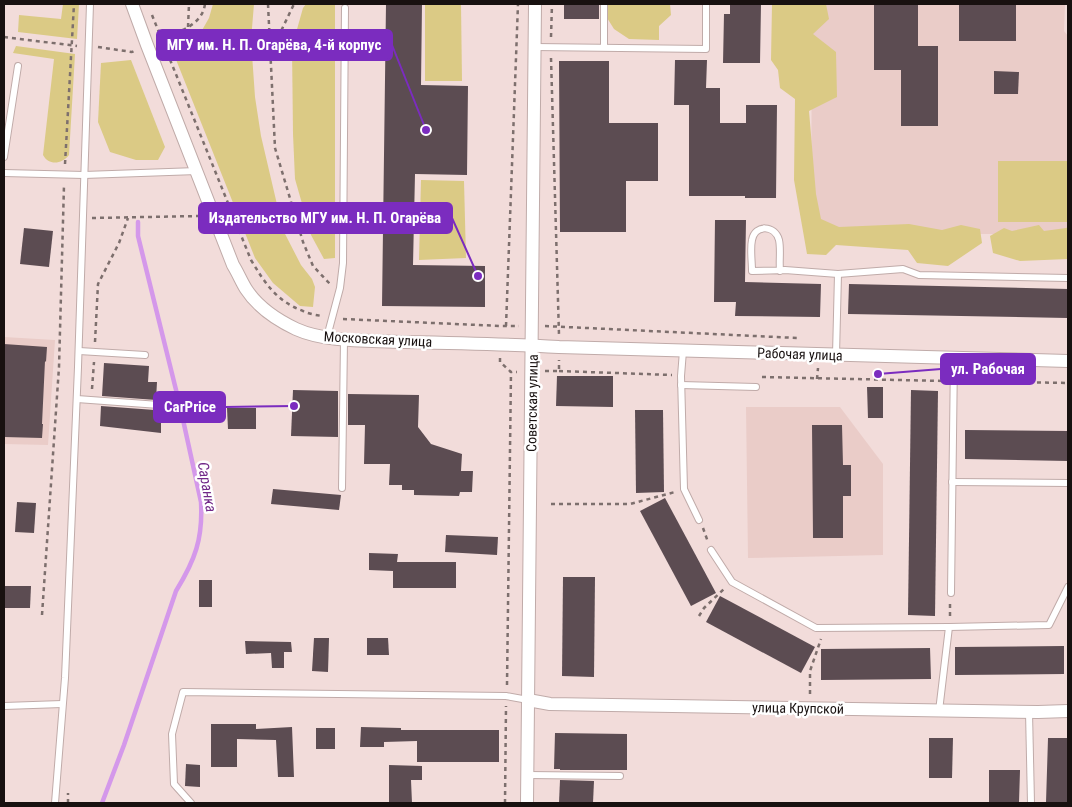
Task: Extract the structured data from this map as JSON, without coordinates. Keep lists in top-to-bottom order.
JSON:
{
  "streets": {
    "street": [
      "Московская улица",
      "Рабочая улица",
      "Советская улица",
      "улица Крупской"
    ]
  },
  "crossings": [
    ["Московская улица", "Рабочая улица"],
    ["Московская улица", "Советская улица"],
    ["Рабочая улица", "Советская улица"],
    ["Советская улица", "улица Крупской"]
  ],
  "water": ["Саранка"],
  "places": [
    "МГУ им. Н. П. Огарёва, 4-й корпус",
    "Издательство МГУ им. Н. П. Огарёва",
    "ул. Рабочая",
    "CarPrice"
  ]
}
